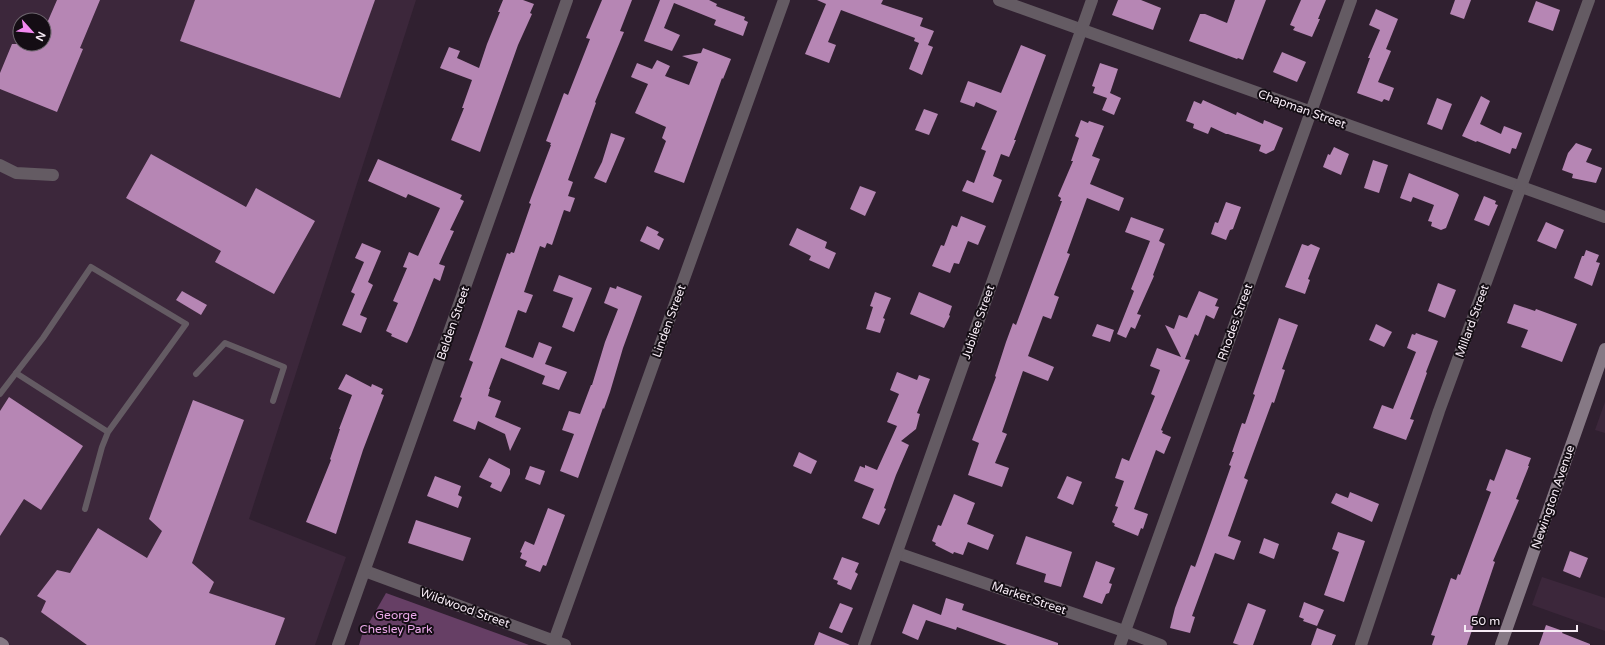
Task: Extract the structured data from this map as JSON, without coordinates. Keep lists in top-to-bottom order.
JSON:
{
  "streets": {
    "main road": ["Newington Avenue"],
    "street": [
      "Chapman Street",
      "Linden Street",
      "Millard Street",
      "Jubilee Street",
      "Rhodes Street",
      "Belden Street",
      "Market Street",
      "Wildwood Street"
    ]
  },
  "crossings": [
    ["Chapman Street", "Millard Street"],
    ["Chapman Street", "Jubilee Street"],
    ["Chapman Street", "Rhodes Street"],
    ["Linden Street", "Wildwood Street"],
    ["Jubilee Street", "Market Street"],
    ["Rhodes Street", "Market Street"],
    ["Belden Street", "Wildwood Street"]
  ],
  "parks": ["George Chesley Park"],
  "scale_bar": "50 m",
  "north": "bottom right"
}
